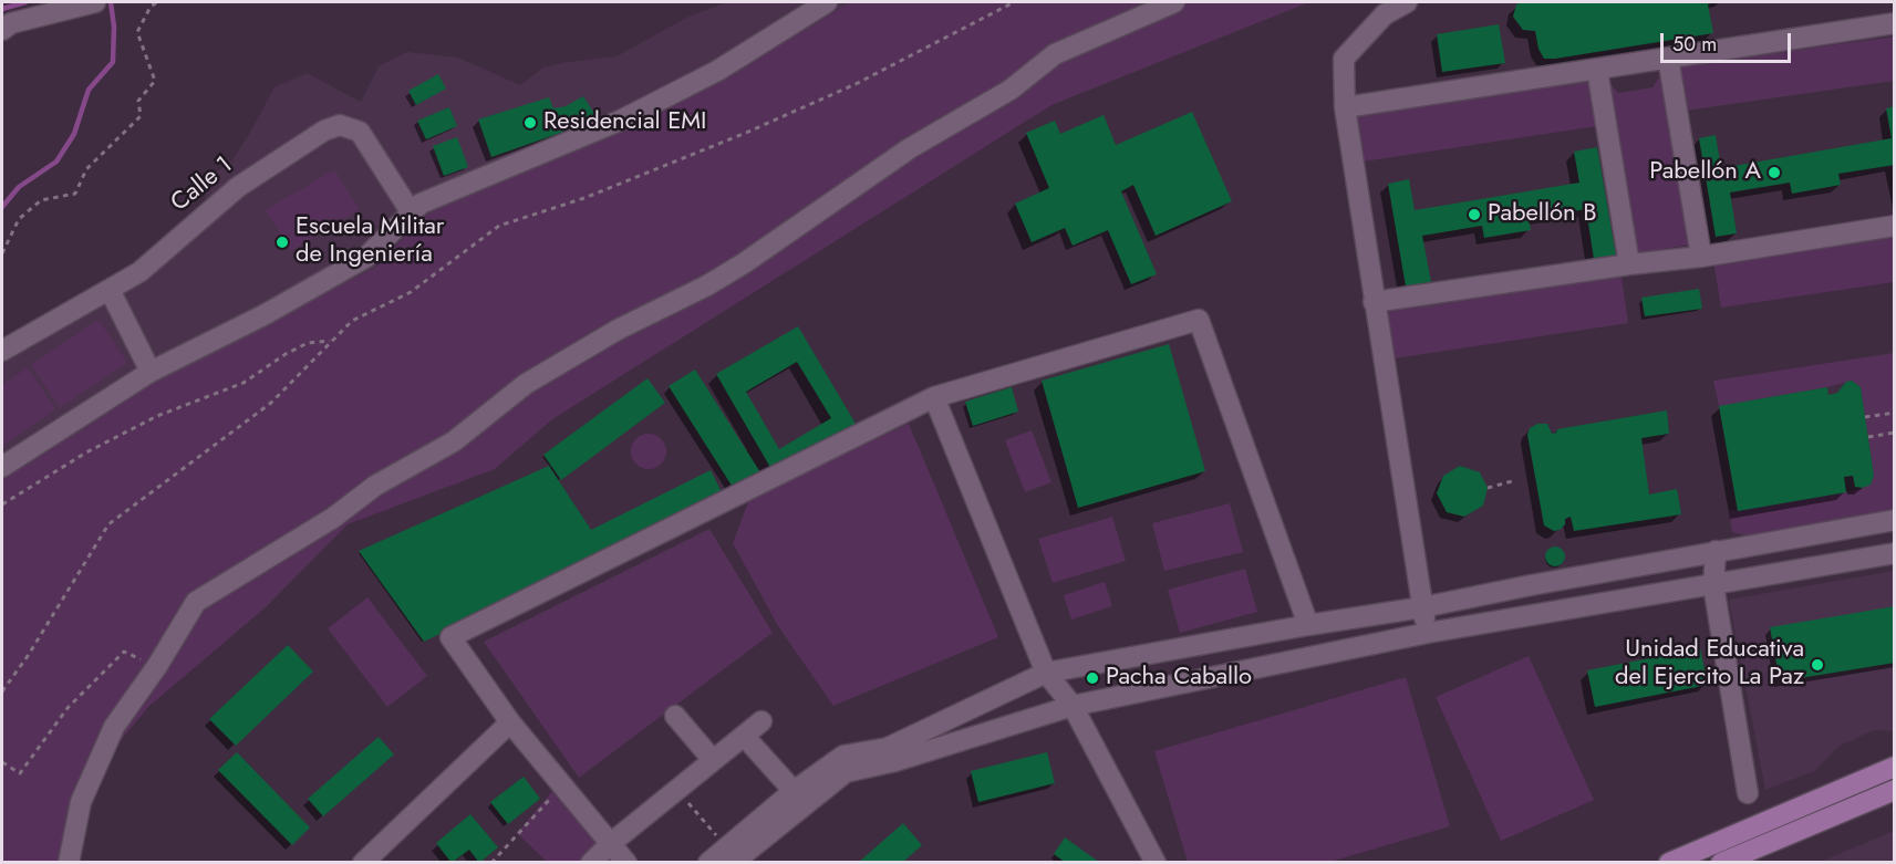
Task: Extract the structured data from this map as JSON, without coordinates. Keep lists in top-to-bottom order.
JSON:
{
  "streets": {
    "street": ["Calle 1"]
  },
  "places": [
    "Residencial EMI",
    "Pabellón A",
    "Pabellón B",
    "Escuela Militar de Ingeniería",
    "Unidad Educativa del Ejercito La Paz",
    "Pacha Caballo"
  ],
  "scale_bar": "50 m"
}
